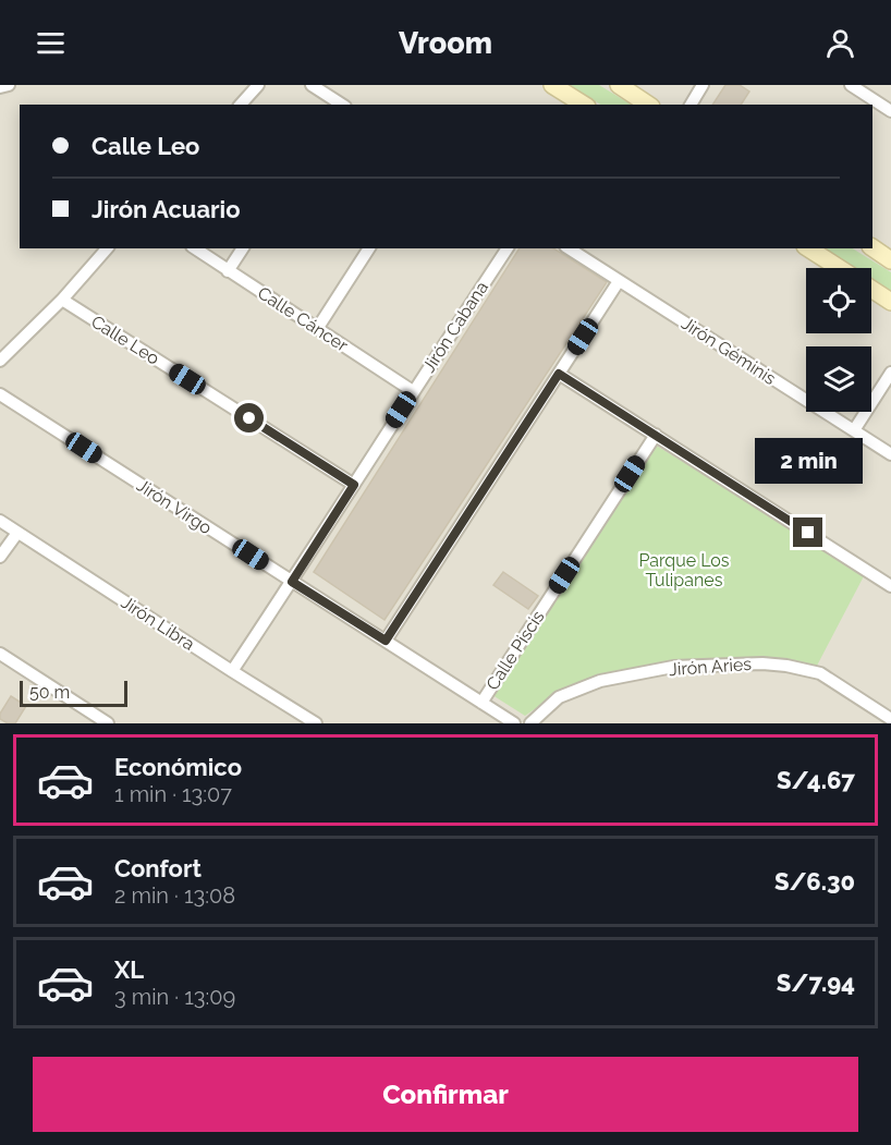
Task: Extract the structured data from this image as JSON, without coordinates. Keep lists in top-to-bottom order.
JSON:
{
  "streets": {
    "street": [
      "Calle Cáncer",
      "Jirón Cabana",
      "Calle Leo",
      "Jirón Géminis",
      "Jirón Virgo",
      "Jirón Libra",
      "Calle Piscis",
      "Jirón Aries"
    ]
  },
  "crossings": [
    ["Calle Cáncer", "Jirón Cabana"],
    ["Jirón Cabana", "Calle Leo"],
    ["Jirón Cabana", "Jirón Virgo"],
    ["Jirón Cabana", "Jirón Libra"],
    ["Jirón Virgo", "Calle Piscis"]
  ],
  "parks": ["Parque Los Tulipanes"],
  "scale_bar": "50 m",
  "page": {
    "header": "Vroom",
    "banner": ["Calle Leo", "Jirón Acuario"],
    "bubble": "2 min",
    "scale": "50 m",
    "list": [
      {
        "name": "Económico",
        "note": "1 min · 13:07",
        "value": "S/4.67"
      },
      {
        "name": "Confort",
        "note": "2 min · 13:08",
        "value": "S/6.30"
      },
      {
        "name": "XL",
        "note": "3 min · 13:09",
        "value": "S/7.94"
      }
    ],
    "buttons": "Confirmar"
  }
}
